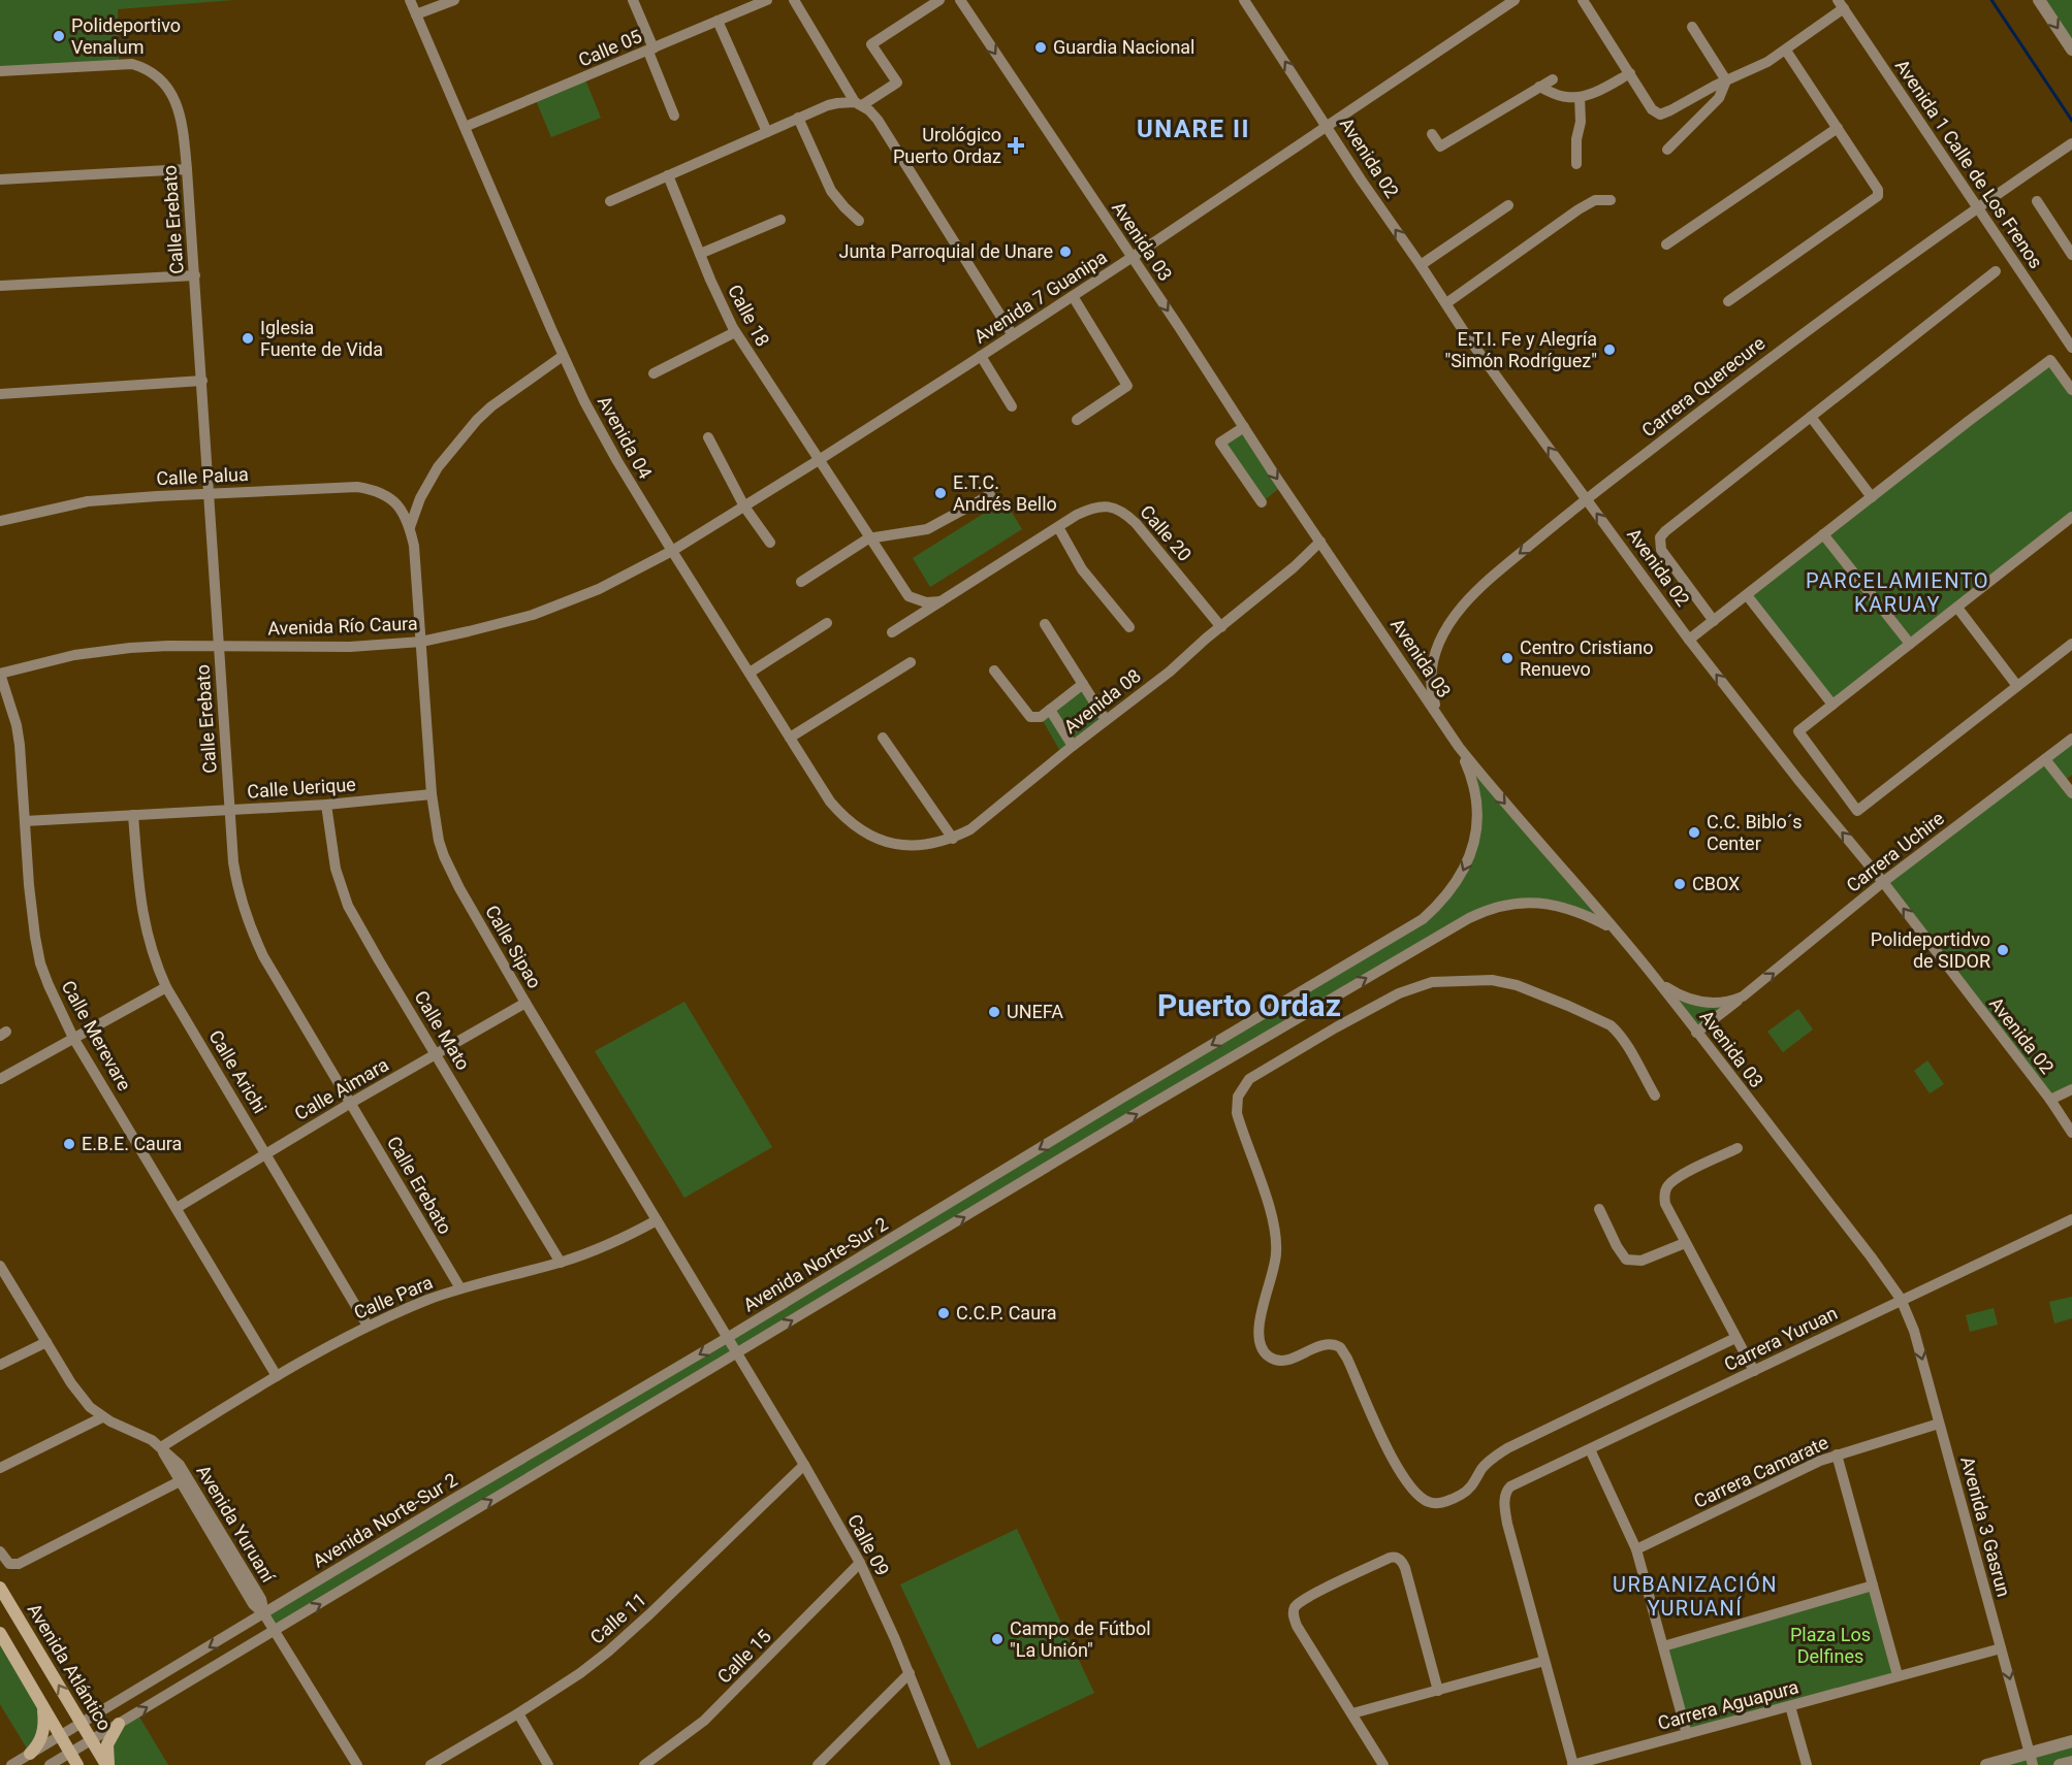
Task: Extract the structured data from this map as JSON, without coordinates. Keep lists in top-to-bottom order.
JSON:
{
  "streets": {
    "main road": ["Avenida Atlántico"],
    "street": [
      "Calle 05",
      "Avenida 02",
      "Avenida 1 Calle de Los Frenos",
      "Calle Erebato",
      "Avenida 03",
      "Avenida 7 Guanipa",
      "Calle 18",
      "Carrera Querecure",
      "Avenida 04",
      "Calle Palua",
      "Calle 20",
      "Avenida Río Caura",
      "Avenida 08",
      "Calle Uerique",
      "Carrera Uchire",
      "Calle Sipao",
      "Calle Mato",
      "Calle Merevare",
      "Calle Arichi",
      "Calle Aimara",
      "Avenida Norte-Sur 2",
      "Calle Para",
      "Carrera Yuruan",
      "Carrera Camarate",
      "Avenida Yuruaní",
      "Avenida 3 Gasrun",
      "Calle 09",
      "Calle 11",
      "Calle 15",
      "Carrera Aguapura"
    ]
  },
  "crossings": [
    ["Calle 05", "Avenida 04"],
    ["Avenida 02", "Avenida 7 Guanipa"],
    ["Avenida 02", "Carrera Querecure"],
    ["Avenida 02", "Carrera Uchire"],
    ["Avenida 1 Calle de Los Frenos", "Carrera Querecure"],
    ["Calle Erebato", "Calle Palua"],
    ["Calle Erebato", "Avenida Río Caura"],
    ["Calle Erebato", "Calle Uerique"],
    ["Calle Erebato", "Calle Aimara"],
    ["Calle Erebato", "Calle Para"],
    ["Avenida 03", "Avenida 7 Guanipa"],
    ["Avenida 03", "Carrera Querecure"],
    ["Avenida 03", "Avenida 08"],
    ["Avenida 03", "Carrera Uchire"],
    ["Avenida 03", "Avenida Norte-Sur 2"],
    ["Avenida 03", "Carrera Yuruan"],
    ["Avenida 03", "Avenida 3 Gasrun"],
    ["Avenida 7 Guanipa", "Calle 18"],
    ["Avenida 7 Guanipa", "Avenida 04"],
    ["Avenida 7 Guanipa", "Avenida Río Caura"],
    ["Avenida 04", "Avenida Río Caura"],
    ["Avenida 04", "Avenida 08"],
    ["Calle Palua", "Calle Sipao"],
    ["Calle 20", "Avenida 08"],
    ["Avenida Río Caura", "Calle Sipao"],
    ["Avenida Río Caura", "Calle Merevare"],
    ["Calle Uerique", "Calle Sipao"],
    ["Calle Uerique", "Calle Mato"],
    ["Calle Uerique", "Calle Merevare"],
    ["Calle Uerique", "Calle Arichi"],
    ["Calle Sipao", "Calle Aimara"],
    ["Calle Sipao", "Avenida Norte-Sur 2"],
    ["Calle Sipao", "Calle Para"],
    ["Calle Sipao", "Calle 09"],
    ["Calle Mato", "Calle Aimara"],
    ["Calle Mato", "Calle Para"],
    ["Calle Merevare", "Calle Aimara"],
    ["Calle Merevare", "Calle Para"],
    ["Calle Arichi", "Calle Aimara"],
    ["Calle Arichi", "Calle Para"],
    ["Avenida Norte-Sur 2", "Avenida Yuruaní"],
    ["Avenida Norte-Sur 2", "Calle 09"],
    ["Avenida Norte-Sur 2", "Avenida Atlántico"],
    ["Calle Para", "Avenida Yuruaní"],
    ["Carrera Yuruan", "Avenida 3 Gasrun"],
    ["Carrera Camarate", "Avenida 3 Gasrun"],
    ["Avenida 3 Gasrun", "Carrera Aguapura"],
    ["Calle 09", "Calle 11"],
    ["Calle 09", "Calle 15"]
  ],
  "one_way": ["Avenida 02", "Avenida 03", "Avenida 3 Gasrun"],
  "districts": [
    "UNARE II",
    "PARCELAMIENTO KARUAY",
    "Puerto Ordaz",
    "URBANIZACIÓN YURUANÍ"
  ],
  "parks": ["Plaza Los Delfines"],
  "places": {
    "other": [
      "Polideportivo Venalum",
      "Guardia Nacional",
      "Junta Parroquial de Unare",
      "Iglesia Fuente de Vida",
      "E.T.I. Fe y Alegría \"Simón Rodríguez\"",
      "E.T.C. Andrés Bello",
      "Centro Cristiano Renuevo",
      "C.C. Biblo´s Center",
      "CBOX",
      "Polideportidvo de SIDOR",
      "UNEFA",
      "E.B.E. Caura",
      "C.C.P. Caura",
      "Campo de Fútbol \"La Unión\""
    ],
    "health": ["Urológico Puerto Ordaz"]
  }
}
